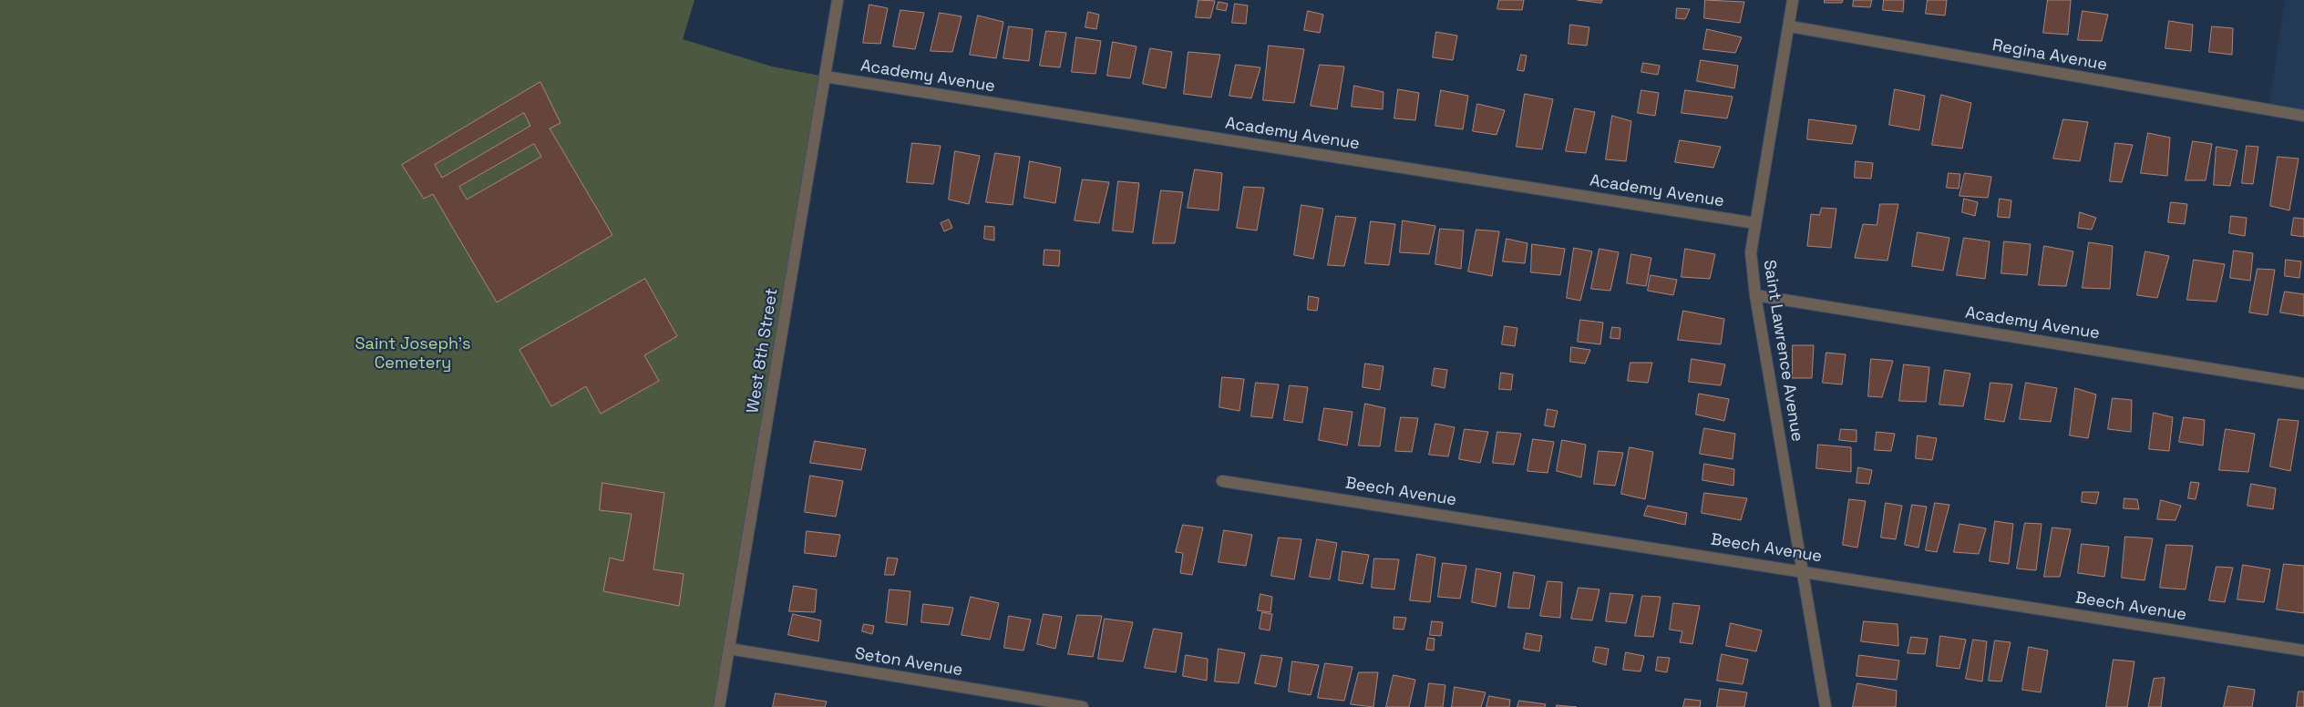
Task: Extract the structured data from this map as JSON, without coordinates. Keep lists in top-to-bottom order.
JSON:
{
  "streets": {
    "street": [
      "Regina Avenue",
      "Academy Avenue",
      "West 8th Street",
      "Saint Lawrence Avenue",
      "Beech Avenue",
      "Seton Avenue"
    ]
  },
  "crossings": [
    ["Regina Avenue", "Saint Lawrence Avenue"],
    ["Academy Avenue", "West 8th Street"],
    ["Academy Avenue", "Saint Lawrence Avenue"],
    ["West 8th Street", "Seton Avenue"],
    ["Saint Lawrence Avenue", "Beech Avenue"]
  ],
  "parks": ["Saint Joseph’s Cemetery"]
}
